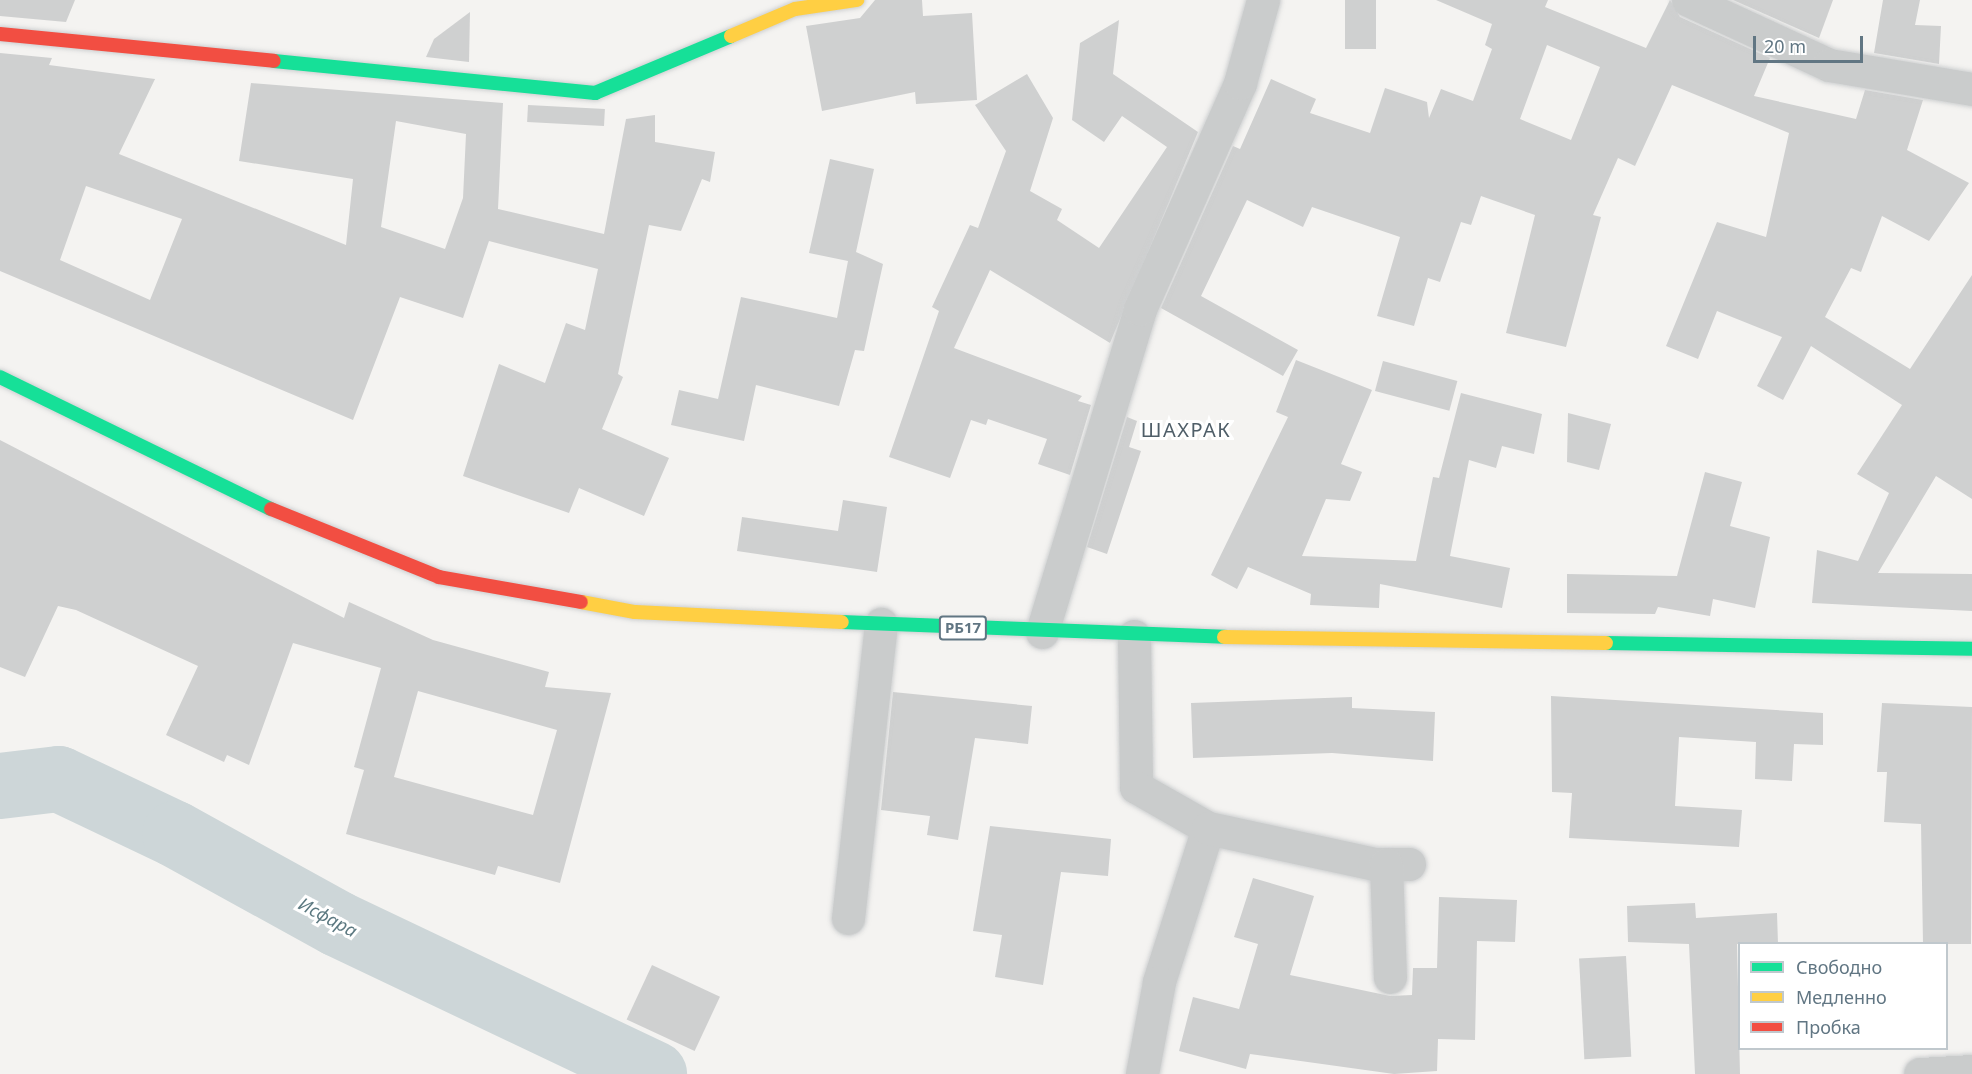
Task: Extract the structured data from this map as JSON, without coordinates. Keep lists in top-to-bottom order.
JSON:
{
  "streets": {
    "main road": ["РБ17"]
  },
  "districts": ["ШАХРАК"],
  "water": ["Исфара"],
  "legend": ["Свободно", "Медленно", "Пробка"],
  "scale_bar": "20 m"
}
